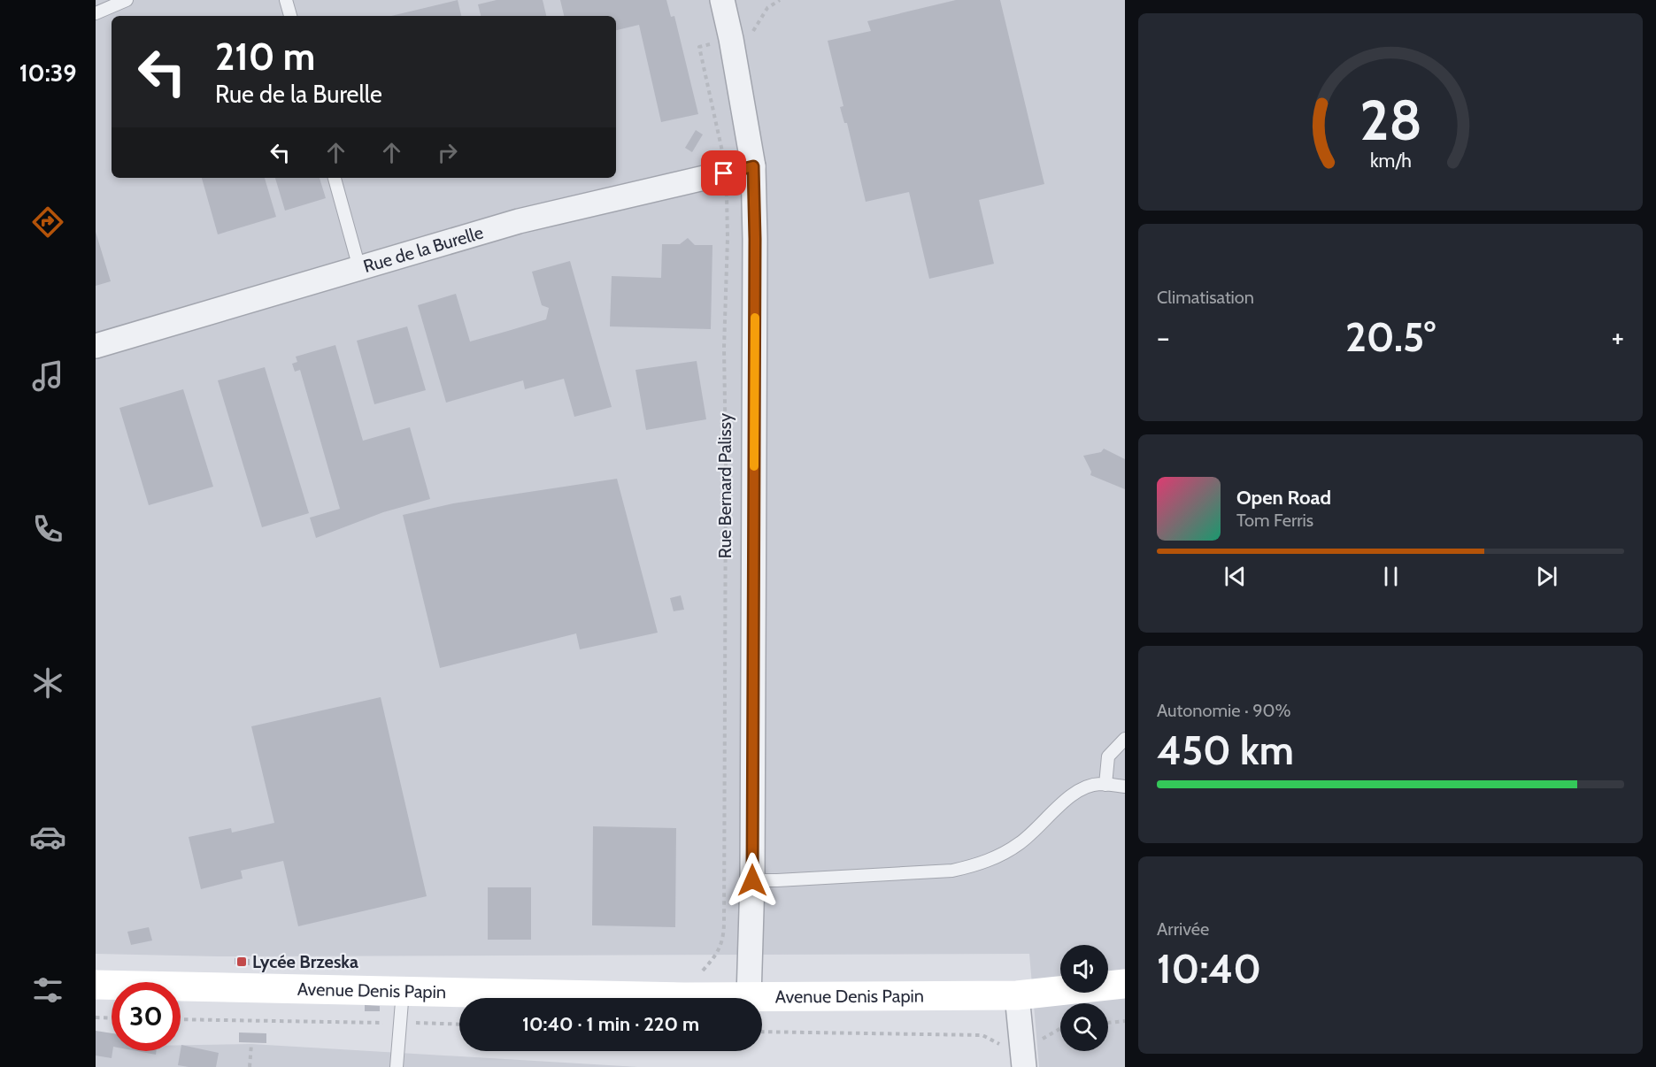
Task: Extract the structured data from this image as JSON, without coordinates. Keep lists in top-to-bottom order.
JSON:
{
  "streets": {
    "main road": ["Avenue Denis Papin"],
    "street": ["Rue de la Burelle", "Rue Bernard Palissy"]
  },
  "crossings": [
    ["Rue de la Burelle", "Rue Bernard Palissy"],
    ["Rue Bernard Palissy", "Avenue Denis Papin"]
  ],
  "places": {
    "transit": ["Lycée Brzeska"]
  },
  "page": {
    "tabs": "10:39",
    "turn": ["210 m", "Rue de la Burelle"],
    "tile": [
      "Climatisation",
      ["Autonomie · 90%", "450 km"],
      ["Arrivée", "10:40"]
    ],
    "heat": ["−", "20.5°", "+"],
    "song": ["Open Road", "Tom Ferris"],
    "limit": "30",
    "trip": "10:40 · 1 min · 220 m",
    "gauge": ["28", "km/h"]
  }
}
